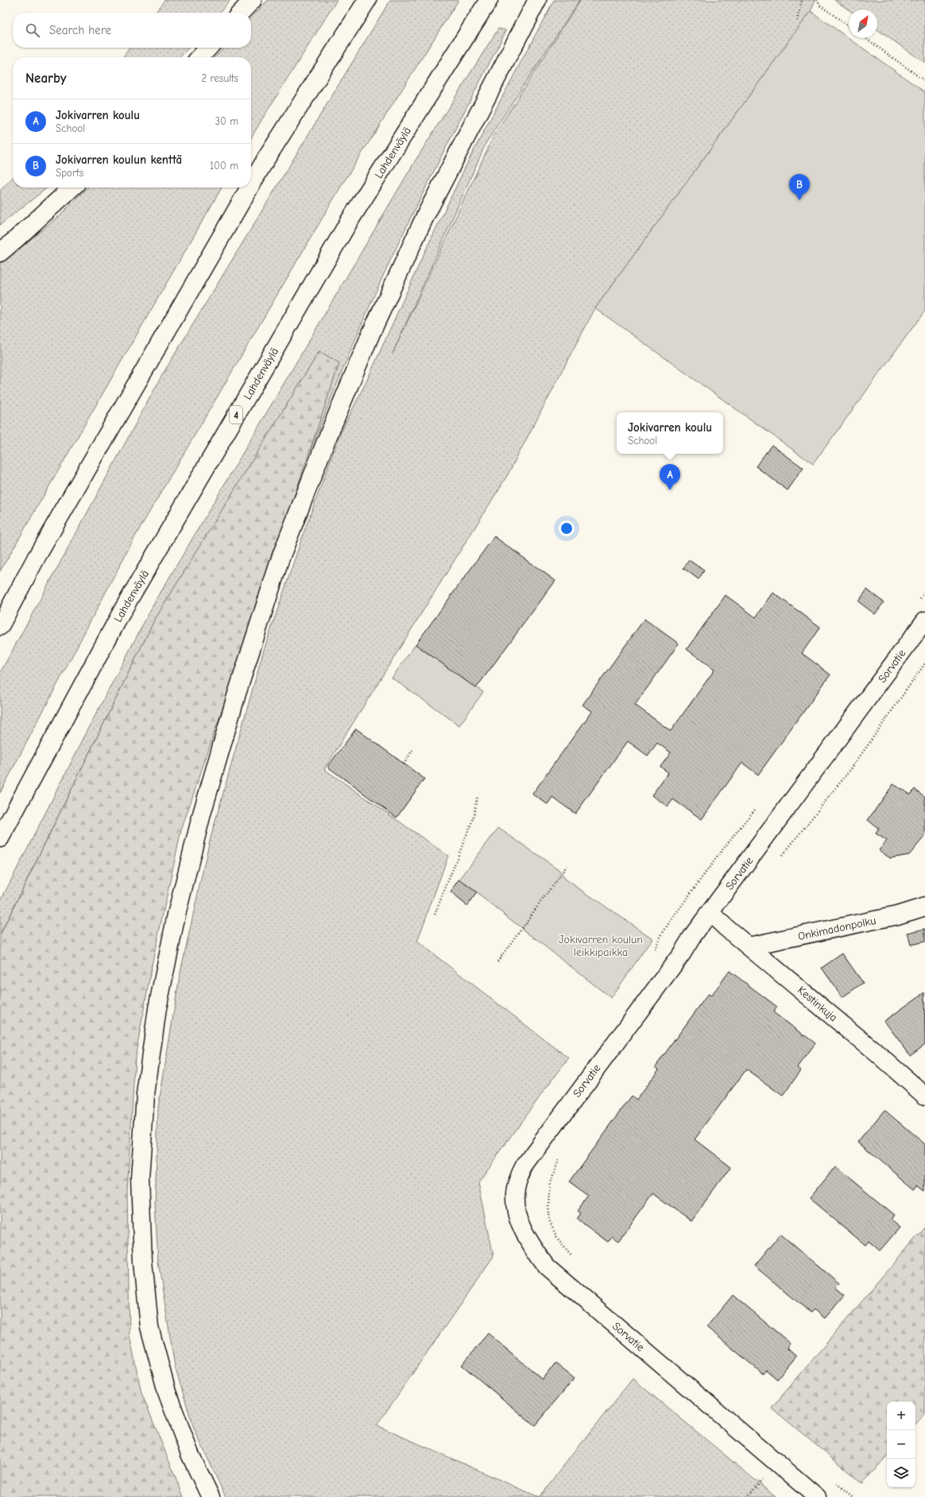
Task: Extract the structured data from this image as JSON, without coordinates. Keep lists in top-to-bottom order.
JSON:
{
  "streets": {
    "main road": [
      "Lahdenväylä",
      "4",
      "Sorvatie",
      "Onkimadonpolku",
      "Kestinkuja"
    ]
  },
  "crossings": [
    ["Sorvatie", "Kestinkuja"],
    ["Onkimadonpolku", "Kestinkuja"]
  ],
  "parks": ["Jokivarren koulun leikkipaikka"],
  "north": "top right",
  "page": {
    "search": "Search here",
    "heading": ["Nearby", "2 results"],
    "list": [
      {
        "mark": "A",
        "name": "Jokivarren koulu",
        "note": "School",
        "value": "30 m"
      },
      {
        "mark": "B",
        "name": "Jokivarren koulun kenttä",
        "note": "Sports",
        "value": "100 m"
      }
    ],
    "pins": ["B", "A"],
    "popup": ["Jokivarren koulu", "School"],
    "map_buttons": ["+", "−"]
  }
}
